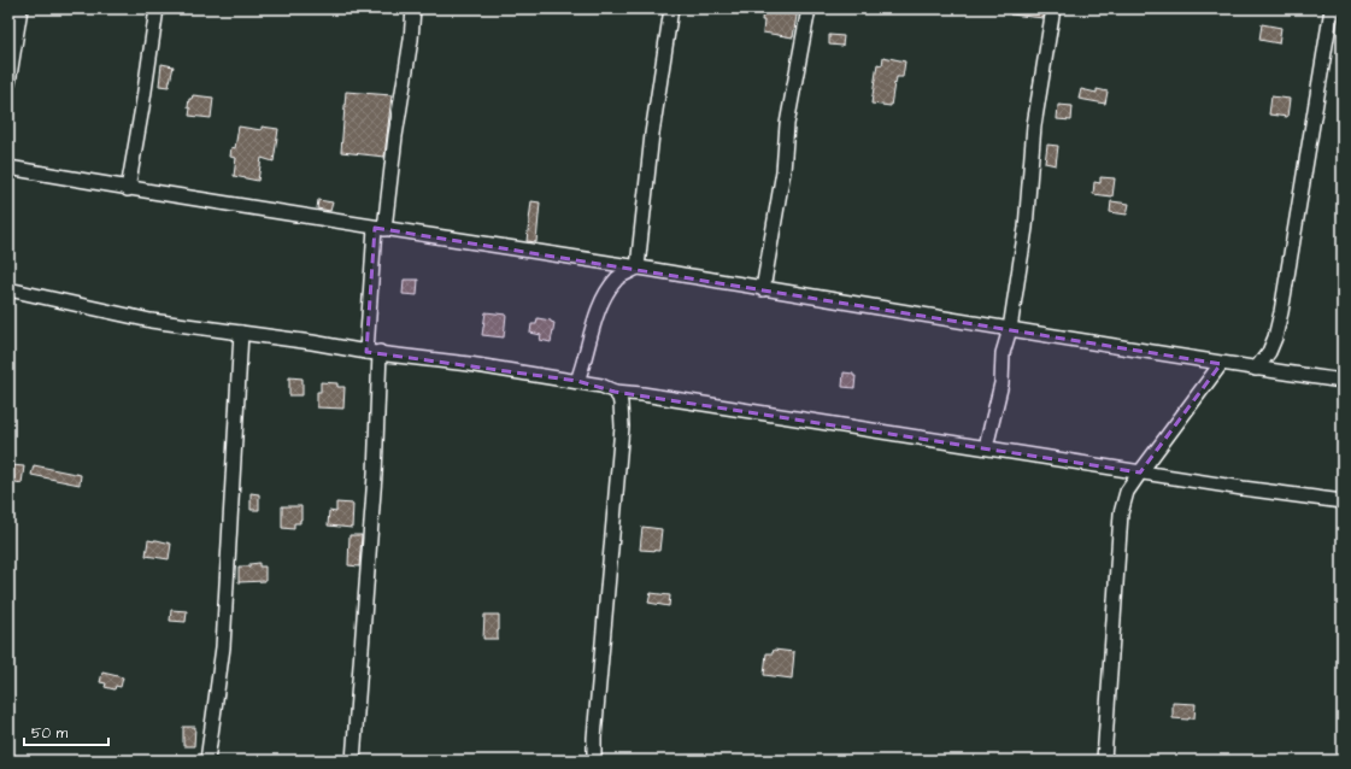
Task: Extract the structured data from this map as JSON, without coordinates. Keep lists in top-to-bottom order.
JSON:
{
  "scale_bar": "50 m"
}
